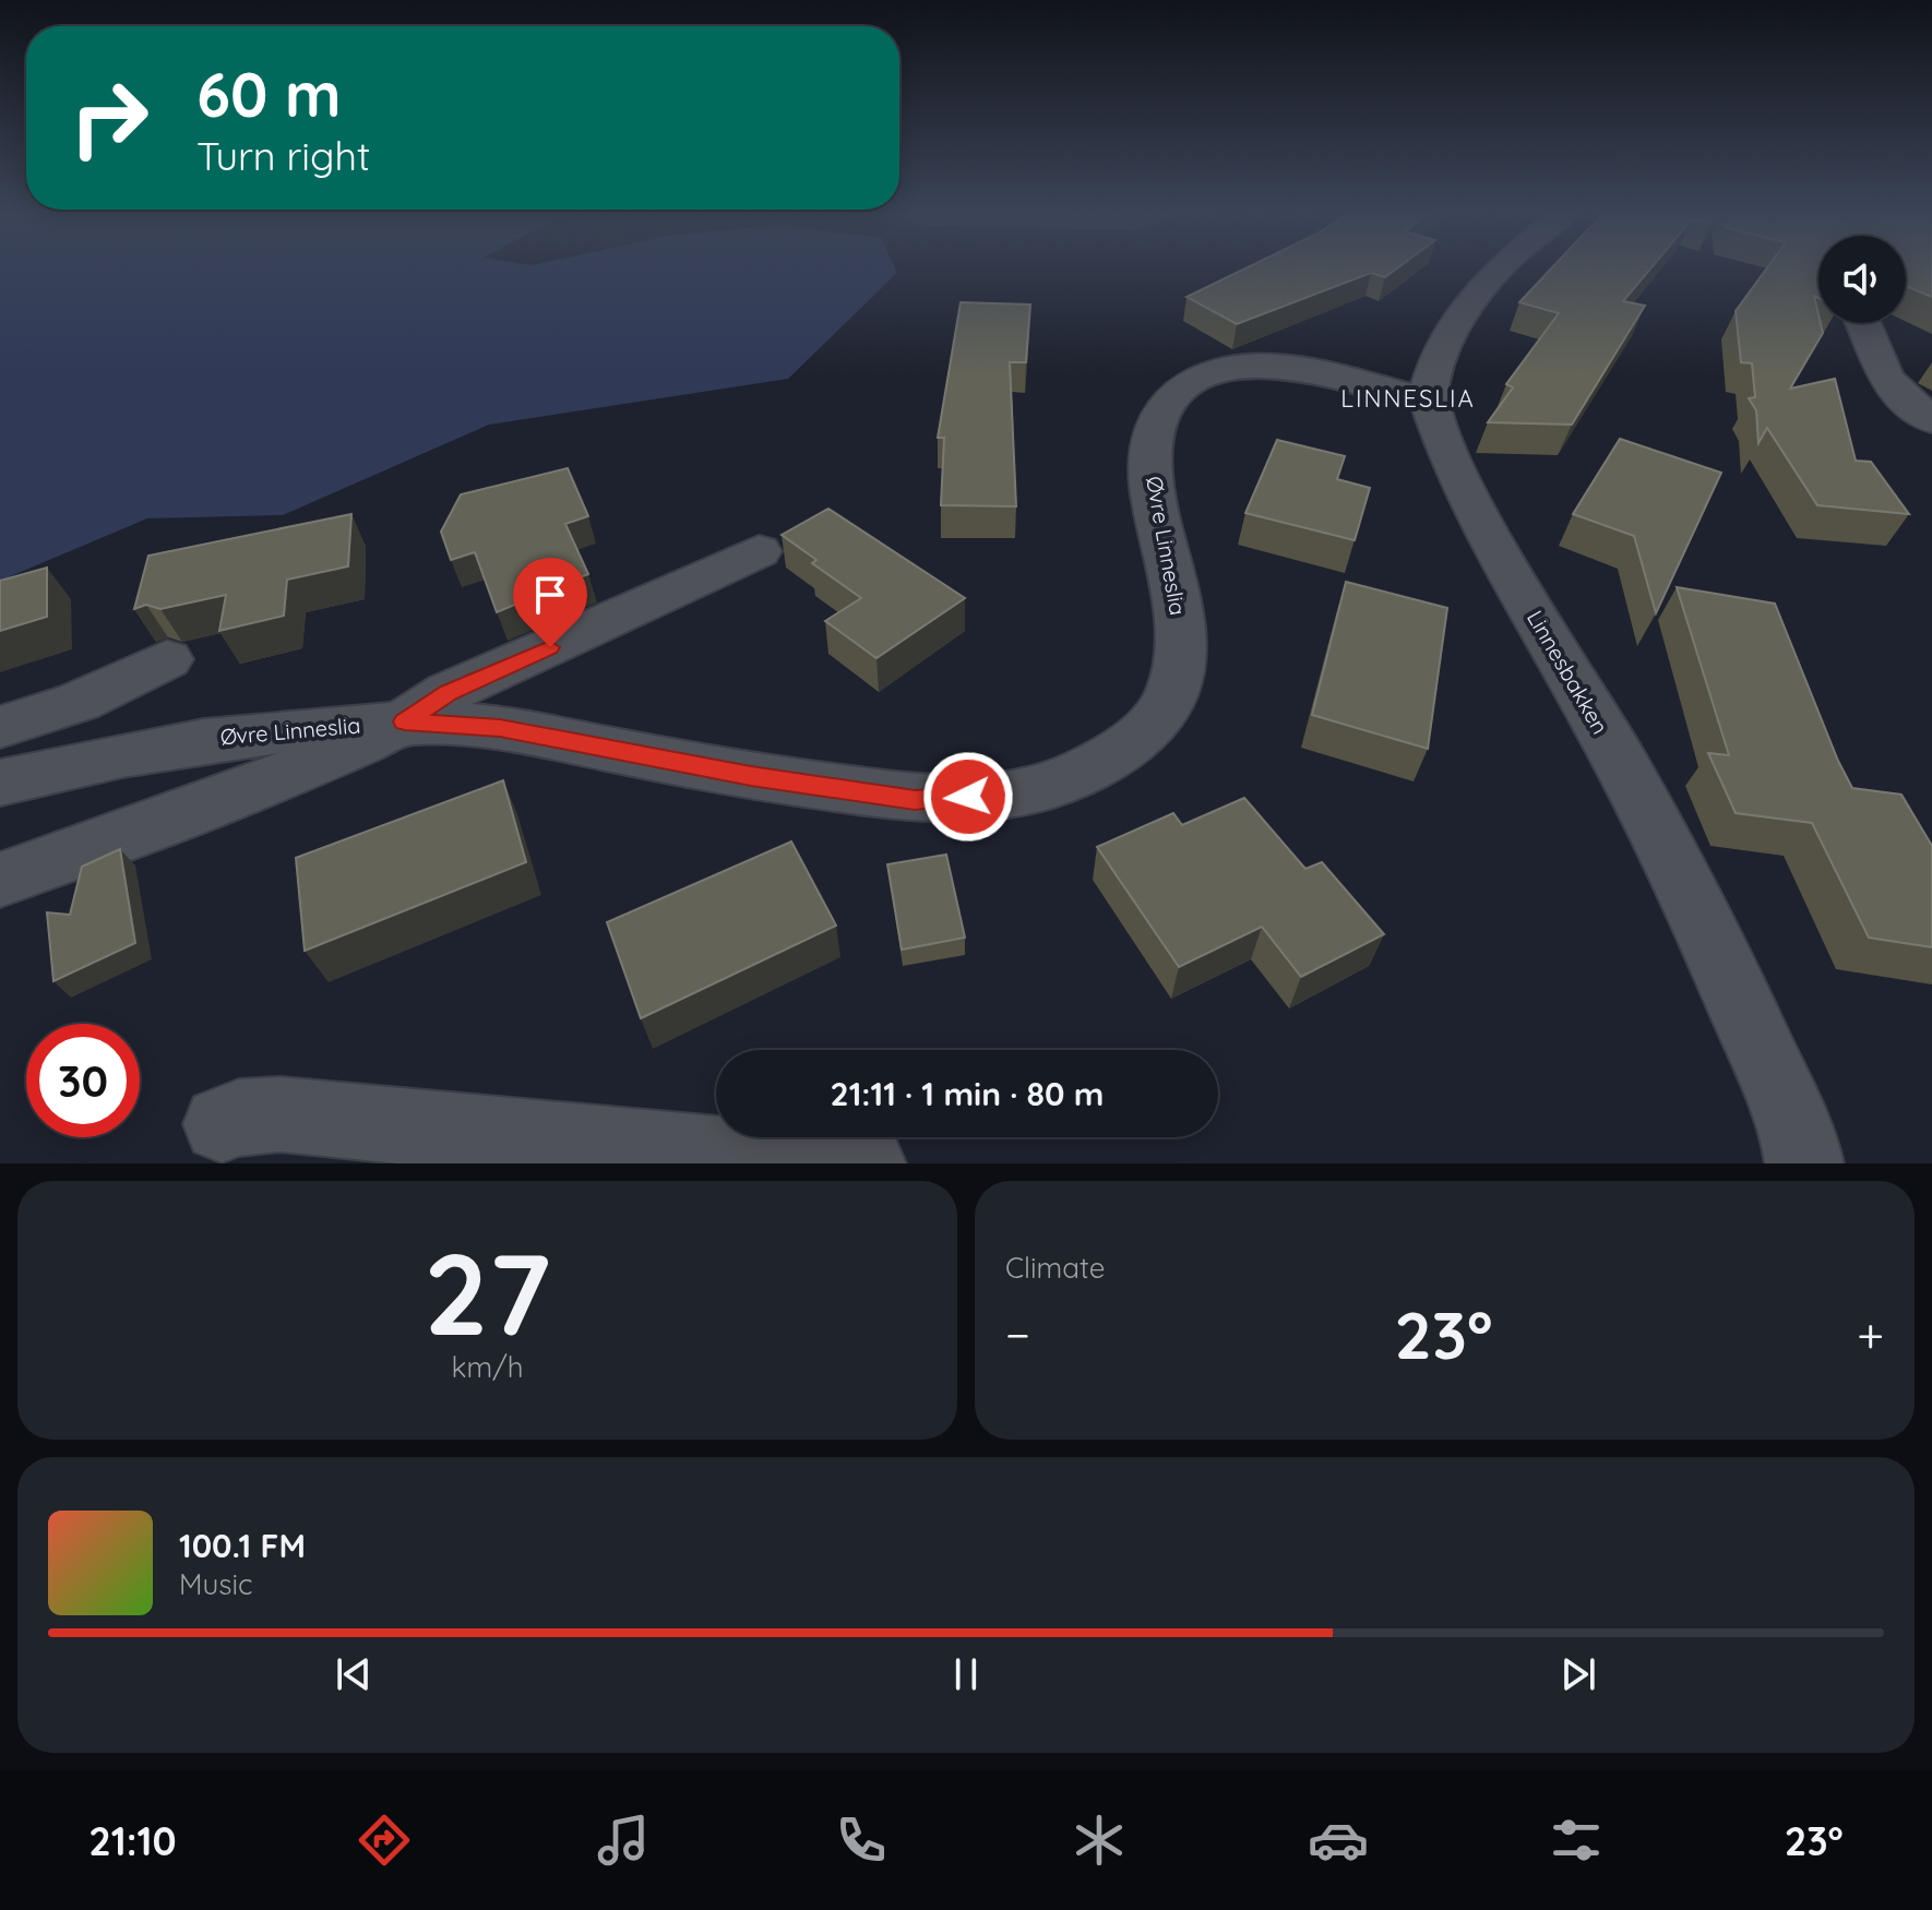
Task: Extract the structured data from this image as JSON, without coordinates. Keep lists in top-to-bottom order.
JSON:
{
  "streets": {
    "street": ["Øvre Linneslia", "Linnesbakken"]
  },
  "crossings": [
    ["Øvre Linneslia", "Linnesbakken"]
  ],
  "districts": ["LINNESLIA"],
  "page": {
    "turn": ["60 m", "Turn right"],
    "limit": "30",
    "trip": "21:11 · 1 min · 80 m",
    "tile": [
      ["27", "km/h"],
      "Climate"
    ],
    "heat": ["−", "23°", "+"],
    "song": ["100.1 FM", "Music"],
    "tabs": ["21:10", "23°"]
  }
}
